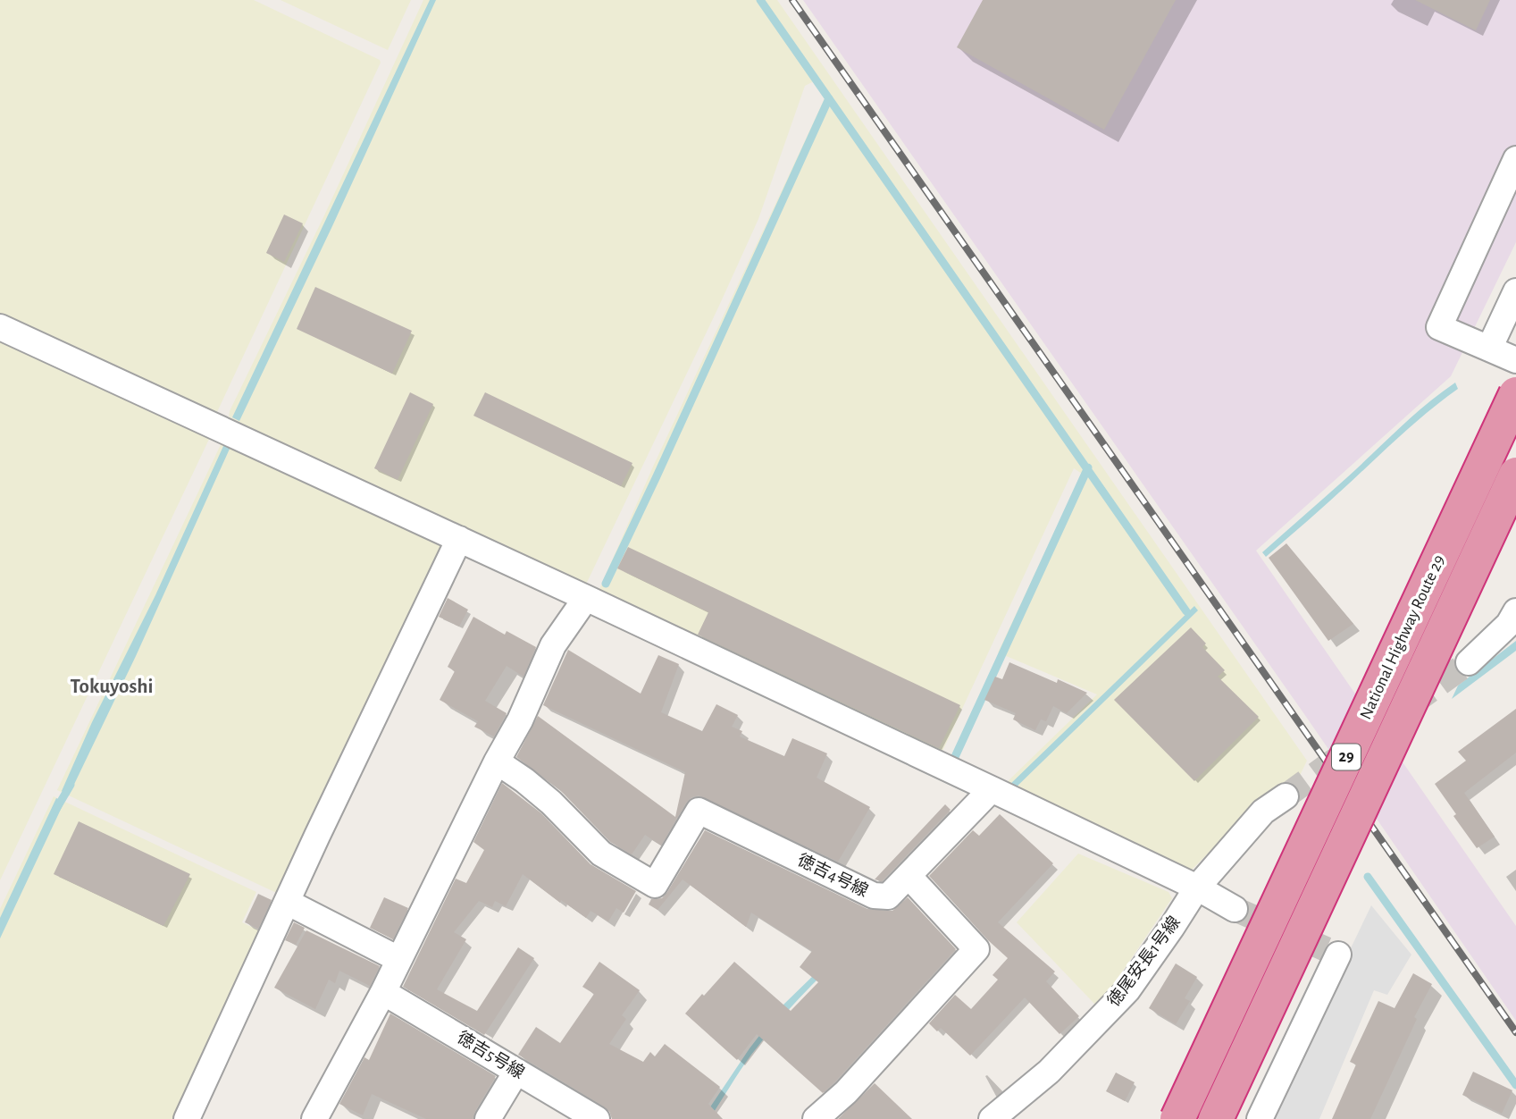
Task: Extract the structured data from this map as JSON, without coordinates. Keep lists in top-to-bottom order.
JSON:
{
  "streets": {
    "highway": ["National Highway Route 29", "29"],
    "street": ["徳吉4号線", "徳尾安長1号線", "徳吉5号線"]
  },
  "districts": ["Tokuyoshi"]
}
